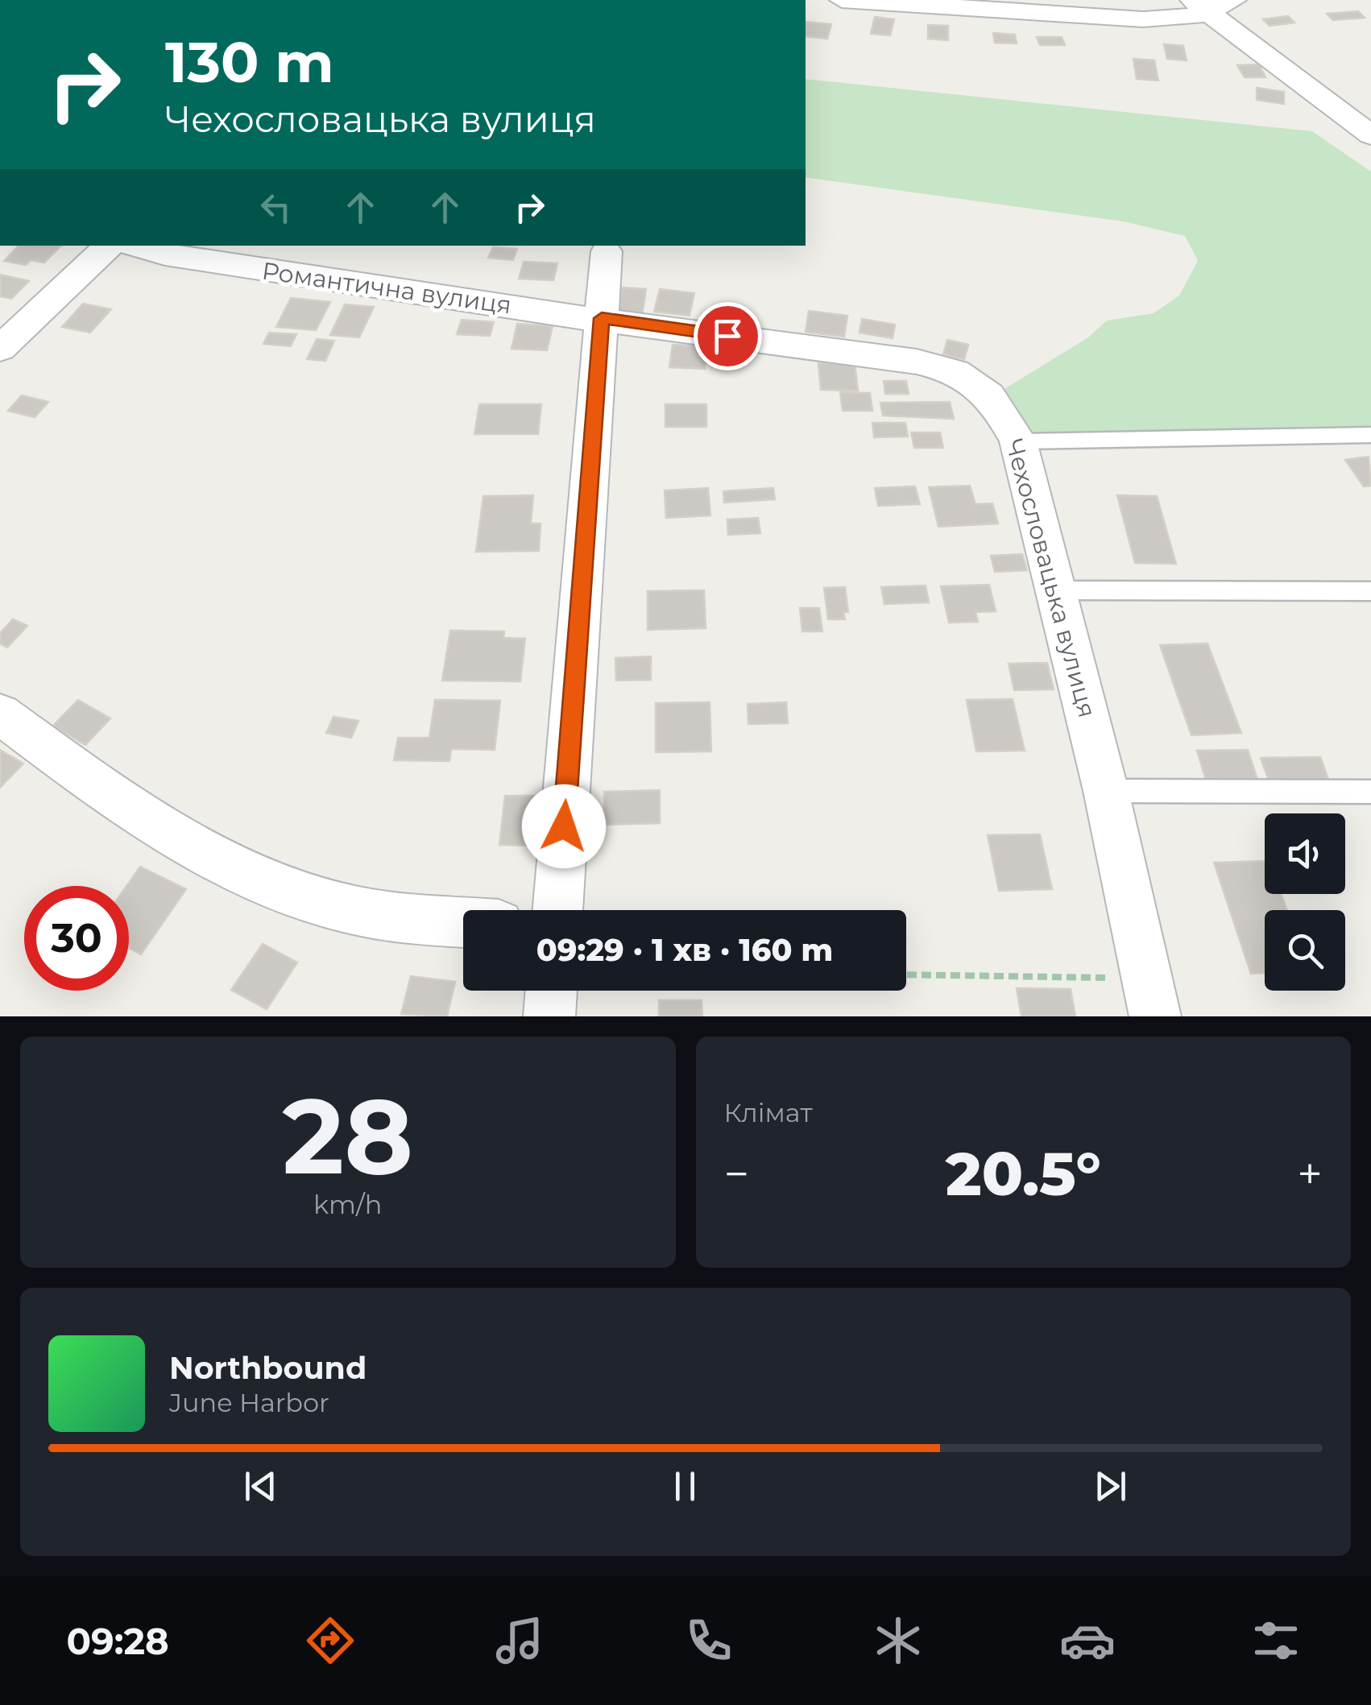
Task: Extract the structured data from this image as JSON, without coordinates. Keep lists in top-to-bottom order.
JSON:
{
  "streets": {
    "street": ["Романтична вулиця", "Чехословацька вулиця"]
  },
  "crossings": [
    ["Романтична вулиця", "Чехословацька вулиця"]
  ],
  "page": {
    "turn": ["130 m", "Чехословацька вулиця"],
    "limit": "30",
    "trip": "09:29 · 1 хв · 160 m",
    "tile": [
      ["28", "km/h"],
      "Клімат"
    ],
    "heat": ["−", "20.5°", "+"],
    "song": ["Northbound", "June Harbor"],
    "tabs": "09:28"
  }
}
